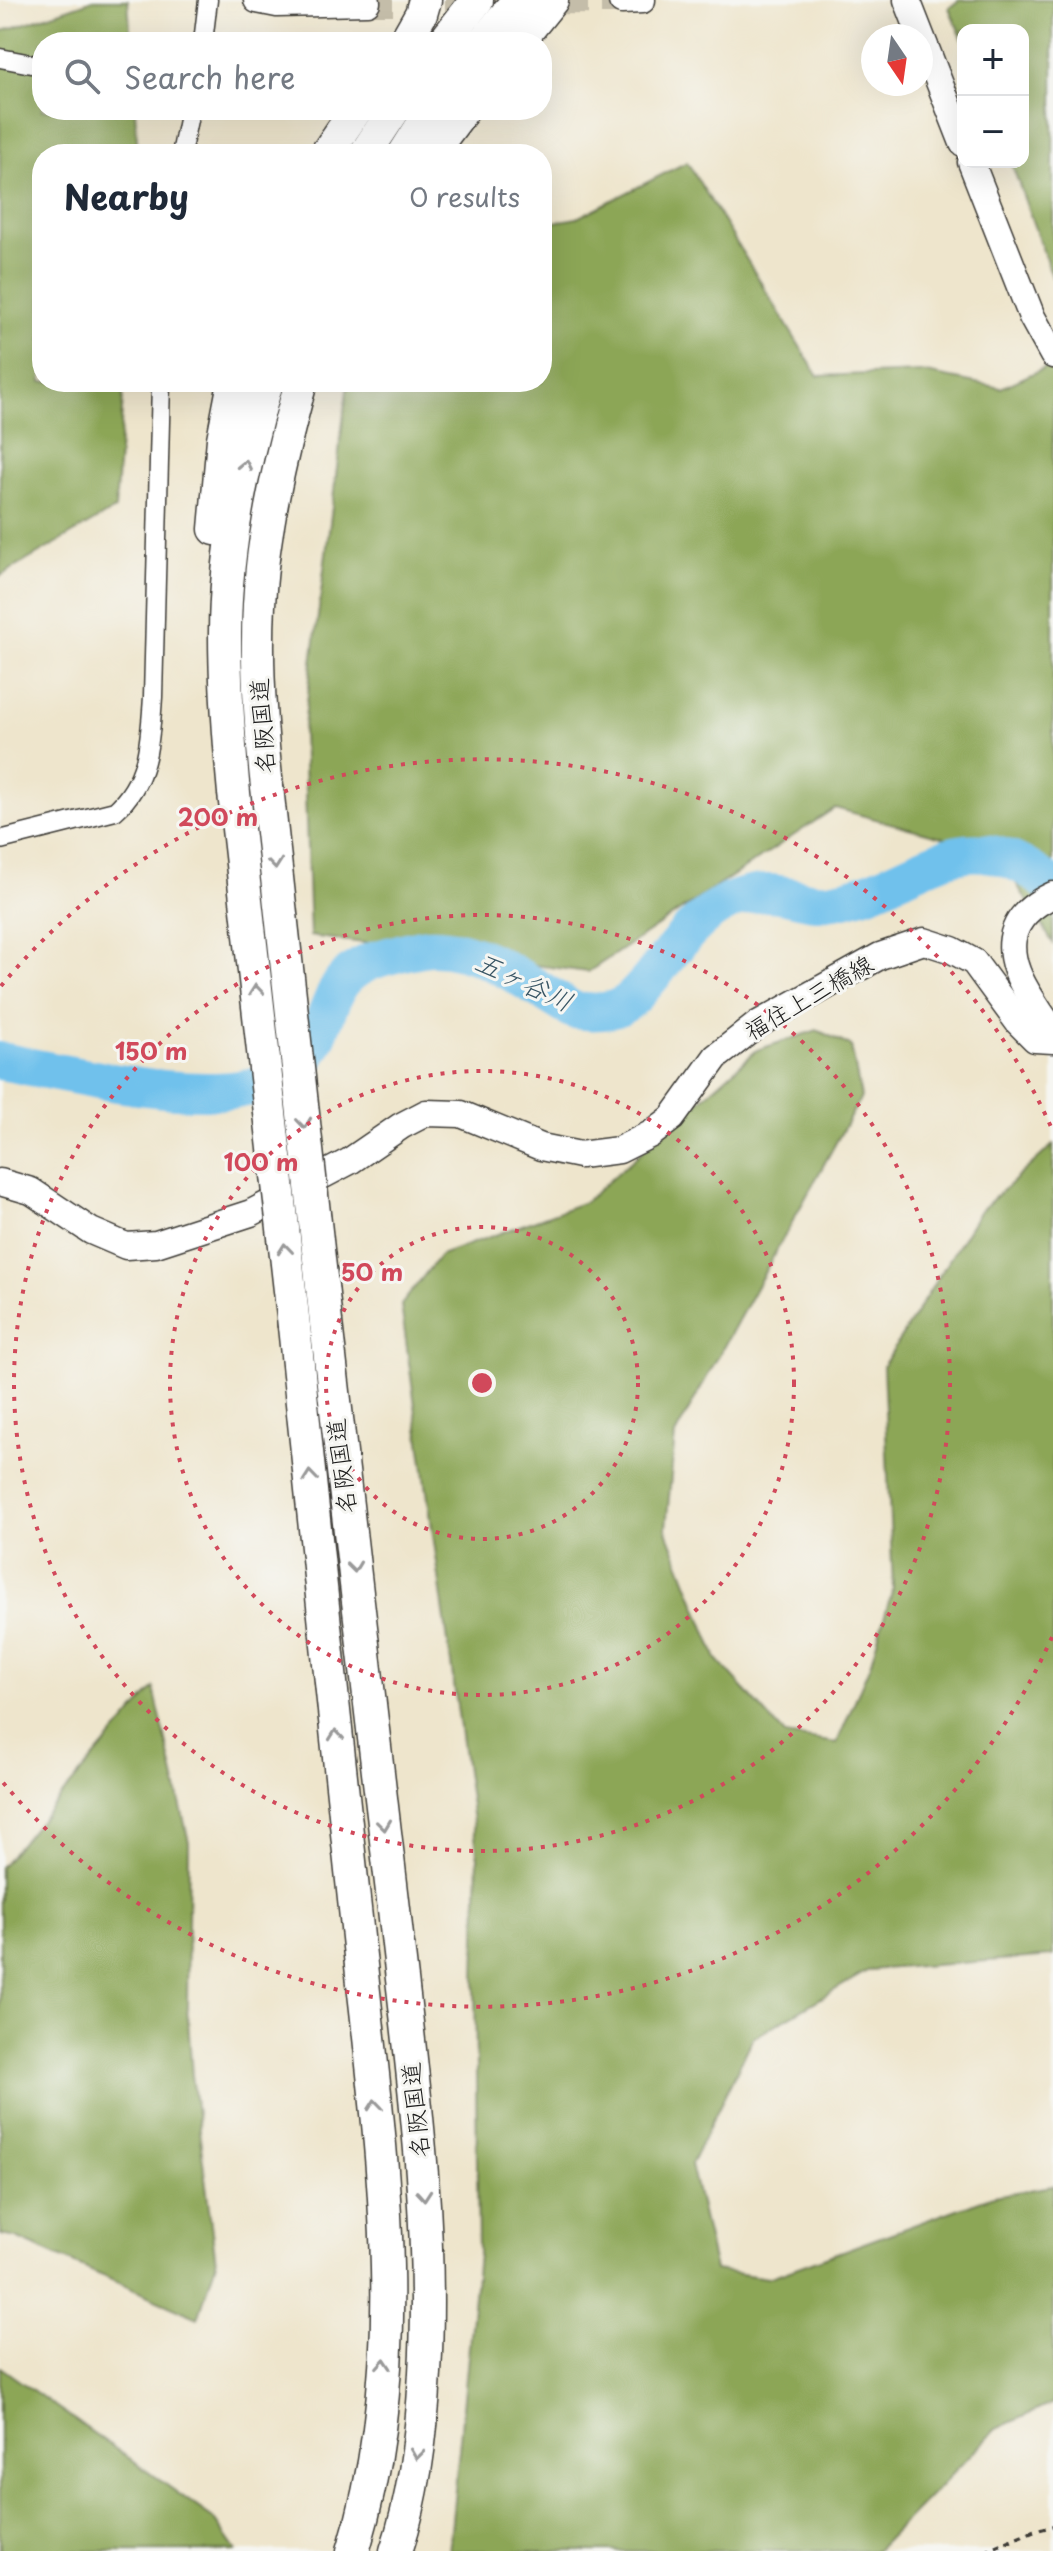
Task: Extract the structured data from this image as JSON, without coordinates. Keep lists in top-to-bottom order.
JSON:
{
  "streets": {
    "highway": ["名阪国道"],
    "main road": ["福住上三橋線"]
  },
  "water": ["五ヶ谷川"],
  "north": "bottom",
  "page": {
    "map_buttons": ["+", "−"],
    "search": "Search here",
    "heading": ["Nearby", "0 results"]
  },
  "rings": [
    "200 m",
    "150 m",
    "100 m",
    "50 m"
  ]
}
